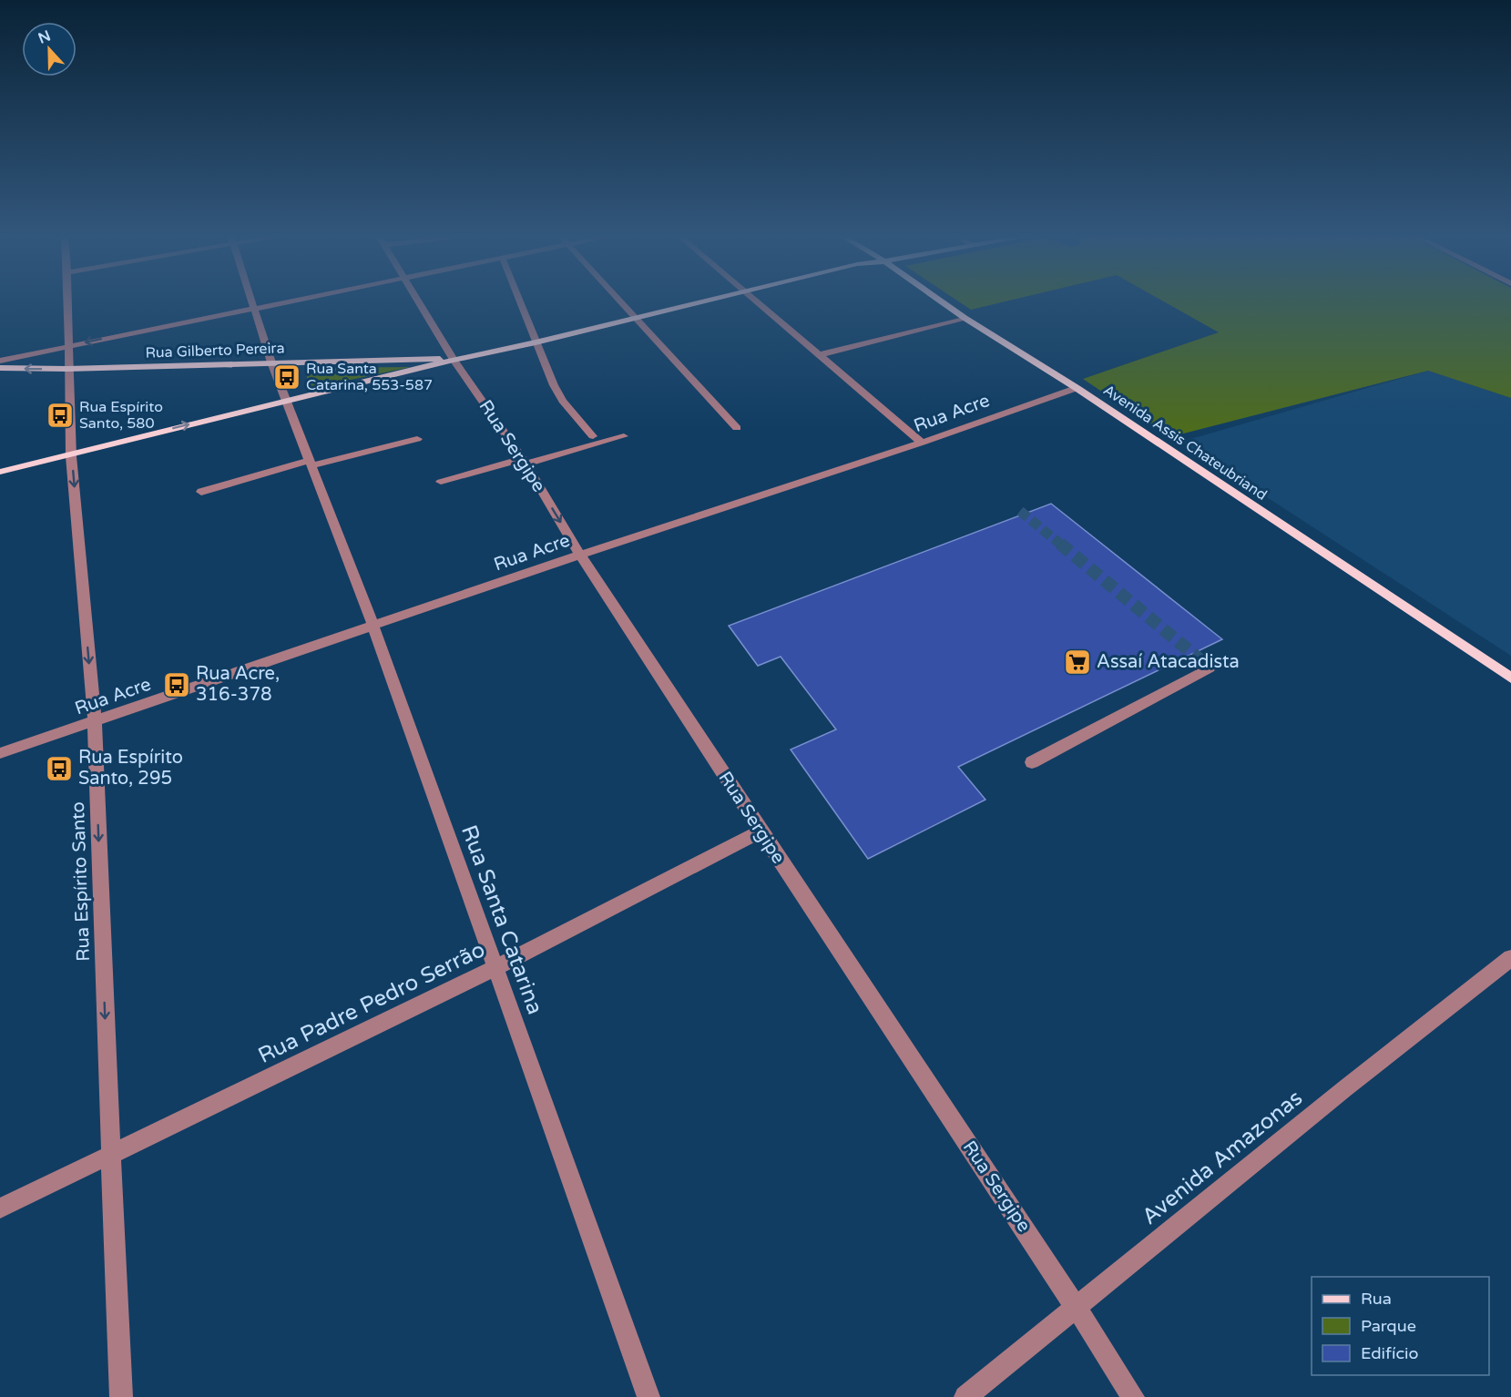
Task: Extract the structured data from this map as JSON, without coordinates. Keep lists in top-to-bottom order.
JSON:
{
  "streets": {
    "main road": ["Rua Gilberto Pereira", "Avenida Assis Chateubriand"],
    "street": [
      "Rua Acre",
      "Rua Sergipe",
      "Rua Espírito Santo",
      "Rua Santa Catarina",
      "Rua Padre Pedro Serrão",
      "Avenida Amazonas"
    ]
  },
  "crossings": [
    ["Rua Gilberto Pereira", "Rua Sergipe"],
    ["Rua Gilberto Pereira", "Rua Espírito Santo"],
    ["Rua Gilberto Pereira", "Rua Santa Catarina"],
    ["Rua Acre", "Avenida Assis Chateubriand"],
    ["Rua Acre", "Rua Sergipe"],
    ["Rua Acre", "Rua Espírito Santo"],
    ["Rua Acre", "Rua Santa Catarina"],
    ["Rua Sergipe", "Rua Padre Pedro Serrão"],
    ["Rua Sergipe", "Avenida Amazonas"],
    ["Rua Espírito Santo", "Rua Padre Pedro Serrão"],
    ["Rua Santa Catarina", "Rua Padre Pedro Serrão"]
  ],
  "one_way": ["Rua Espírito Santo"],
  "places": {
    "bus stop": [
      "Rua Santa Catarina, 553-587",
      "Rua Espírito Santo, 580",
      "Rua Acre, 316-378",
      "Rua Espírito Santo, 295"
    ],
    "supermarket": ["Assaí Atacadista"]
  },
  "legend": ["Rua", "Parque", "Edifício"],
  "north": "top"
}
